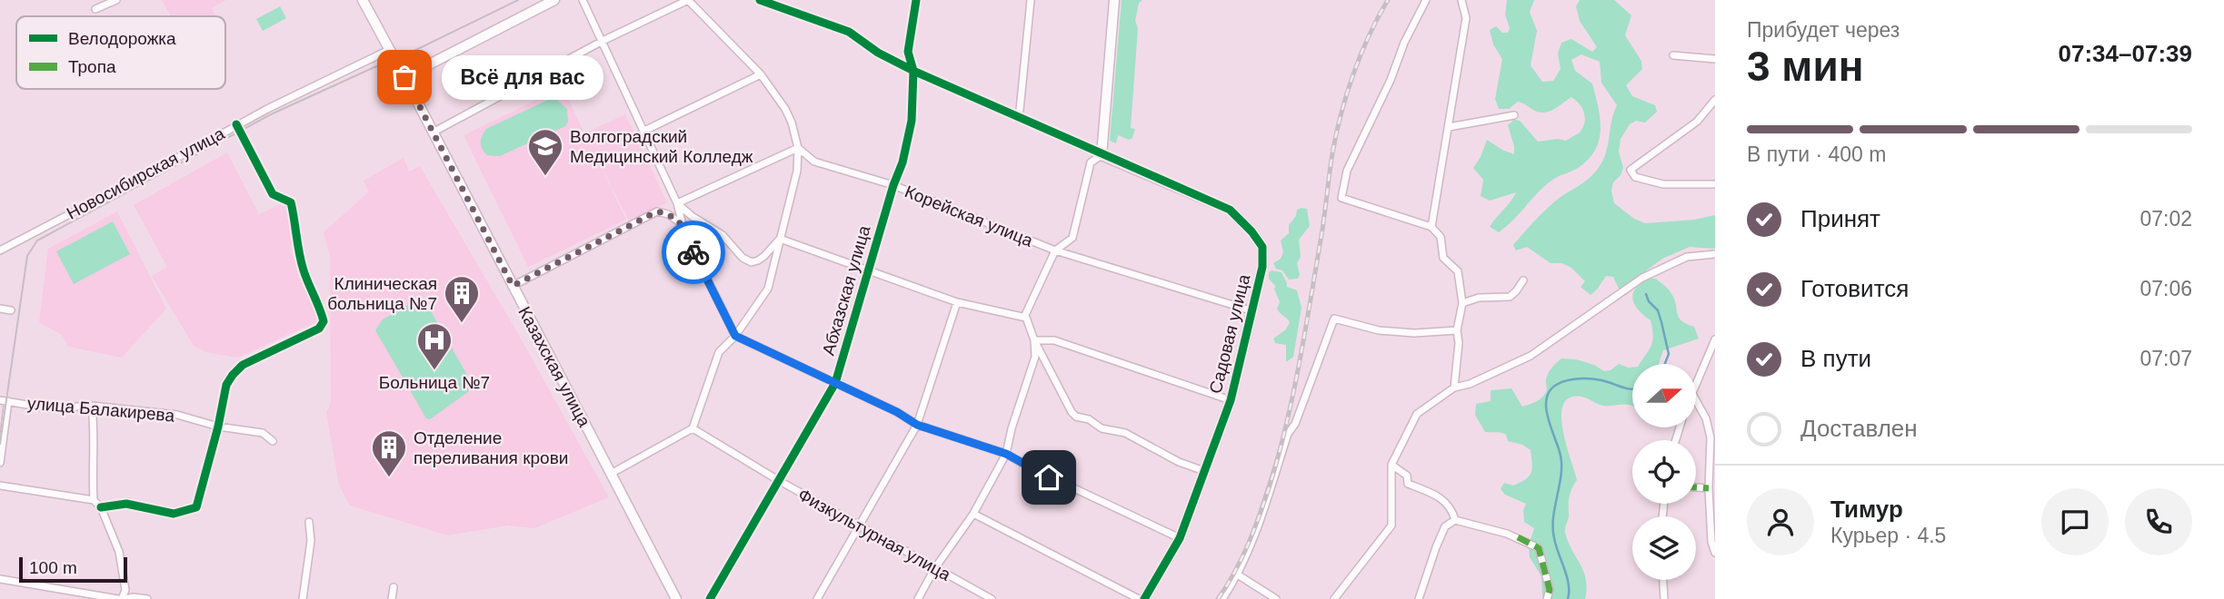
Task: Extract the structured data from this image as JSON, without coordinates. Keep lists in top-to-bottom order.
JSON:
{
  "streets": {
    "street": [
      "Новосибирская улица",
      "Корейская улица",
      "Абхазская улица",
      "Садовая улица",
      "Казахская улица",
      "улица Балакирева",
      "Физкультурная улица"
    ]
  },
  "crossings": [
    ["Новосибирская улица", "Казахская улица"],
    ["Корейская улица", "Абхазская улица"],
    ["Корейская улица", "Садовая улица"],
    ["Абхазская улица", "Физкультурная улица"]
  ],
  "places": {
    "other": ["Всё для вас"],
    "school or university": ["Волгоградский Медицинский Колледж"],
    "building": ["Клиническая больница №7", "Отделение переливания крови"],
    "hospital": ["Больница №7"]
  },
  "legend": ["Велодорожка", "Тропа"],
  "scale_bar": "100 m",
  "north": "right",
  "page": {
    "heading": ["3 мин", "Прибудет через", "07:34–07:39"],
    "panel": ["Тимур", "Курьер · 4.5"],
    "bubble": "Всё для вас",
    "bar": "В пути · 400 m",
    "list": [
      ["Принят", "07:02"],
      ["Готовится", "07:06"],
      ["В пути", "07:07"],
      "Доставлен"
    ],
    "scale": "100 m"
  }
}
